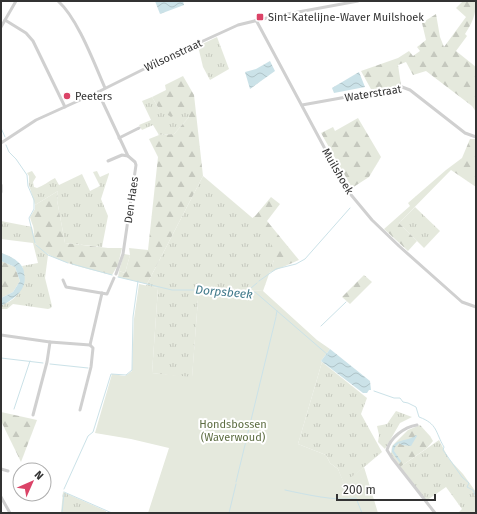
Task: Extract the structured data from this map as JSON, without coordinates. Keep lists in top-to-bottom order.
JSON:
{
  "streets": {
    "street": [
      "Wilsonstraat",
      "Waterstraat",
      "Muilshoek",
      "Den Haes"
    ]
  },
  "crossings": [
    ["Wilsonstraat", "Muilshoek"],
    ["Wilsonstraat", "Den Haes"],
    ["Waterstraat", "Muilshoek"]
  ],
  "water": ["Dorpsbeek"],
  "parks": ["Hondsbossen (Waverwoud)"],
  "places": {
    "transit": ["Sint-Katelijne-Waver Muilshoek"],
    "other": ["Peeters"]
  },
  "scale_bar": "200 m",
  "north": "top right"
}
